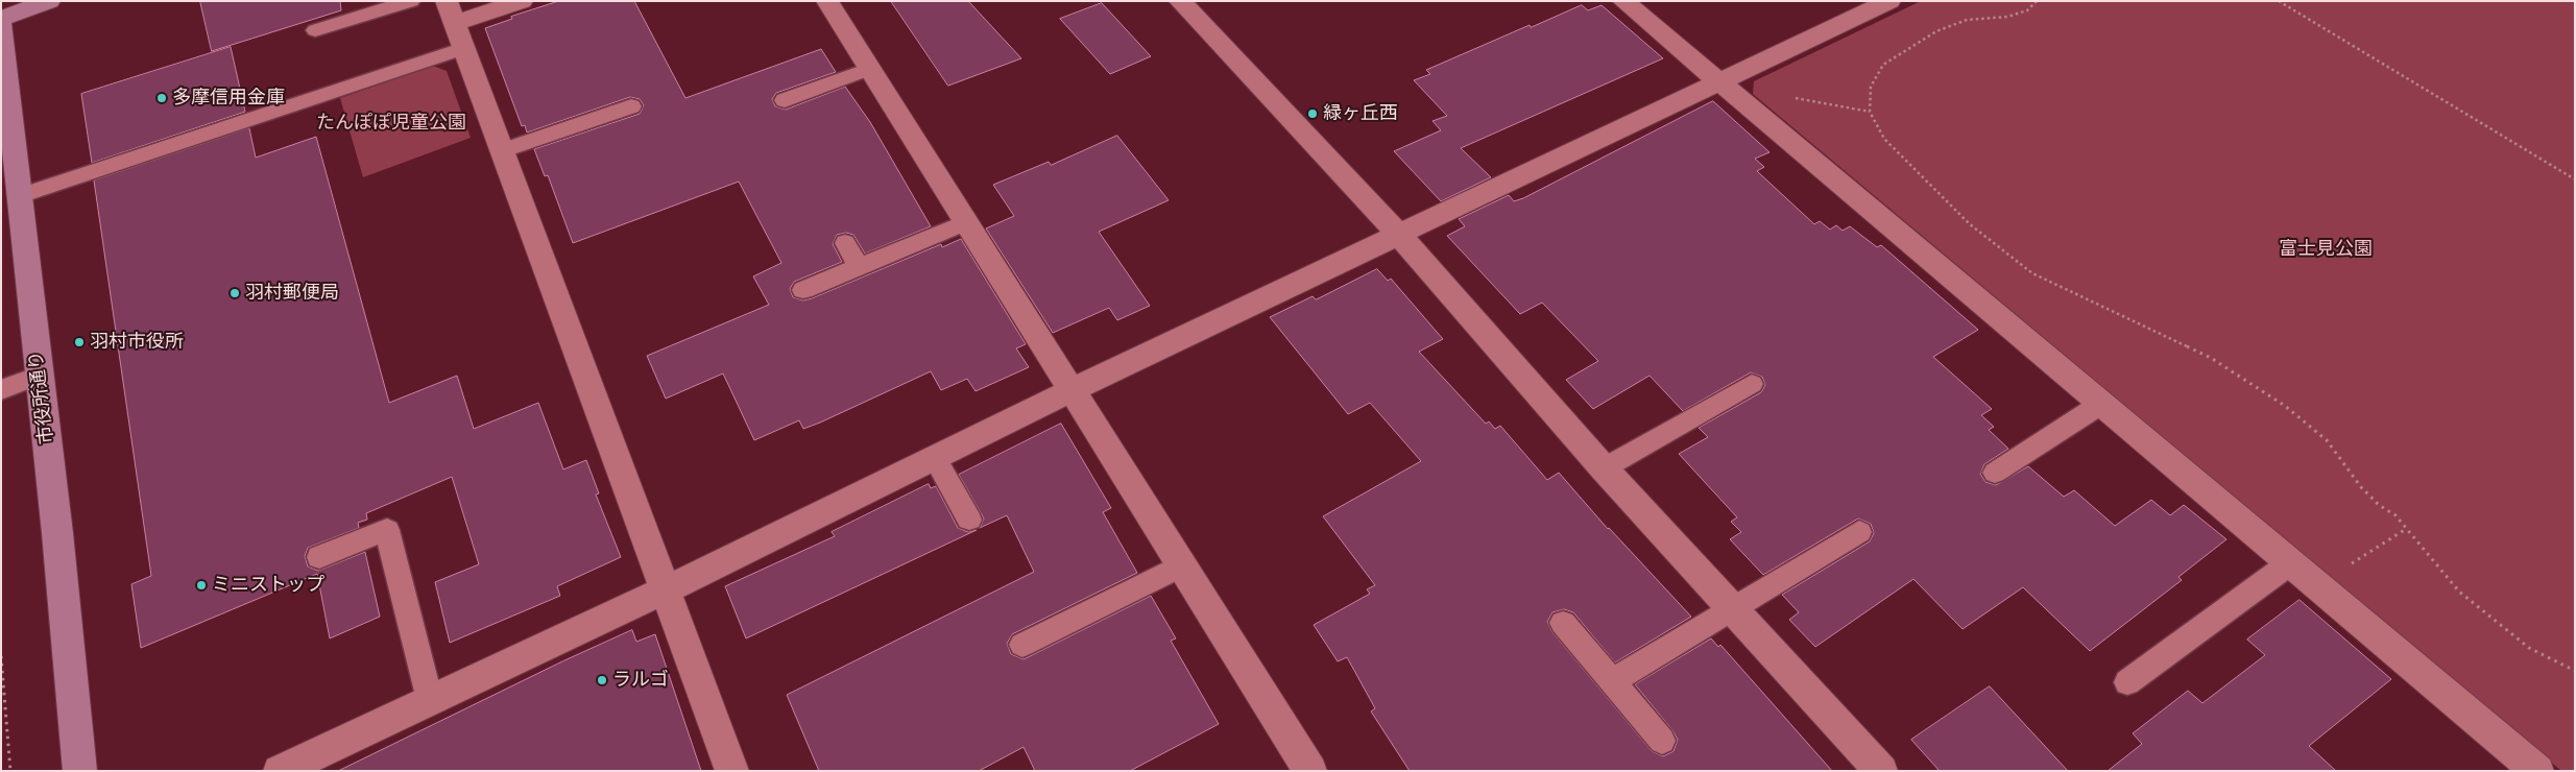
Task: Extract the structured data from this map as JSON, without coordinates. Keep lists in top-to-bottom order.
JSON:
{
  "streets": {
    "street": ["市役所通り"]
  },
  "parks": ["たんぽぽ児童公園", "富士見公園"],
  "places": [
    "多摩信用金庫",
    "緑ヶ丘西",
    "羽村郵便局",
    "羽村市役所",
    "ミニストップ",
    "ラルゴ"
  ]
}
